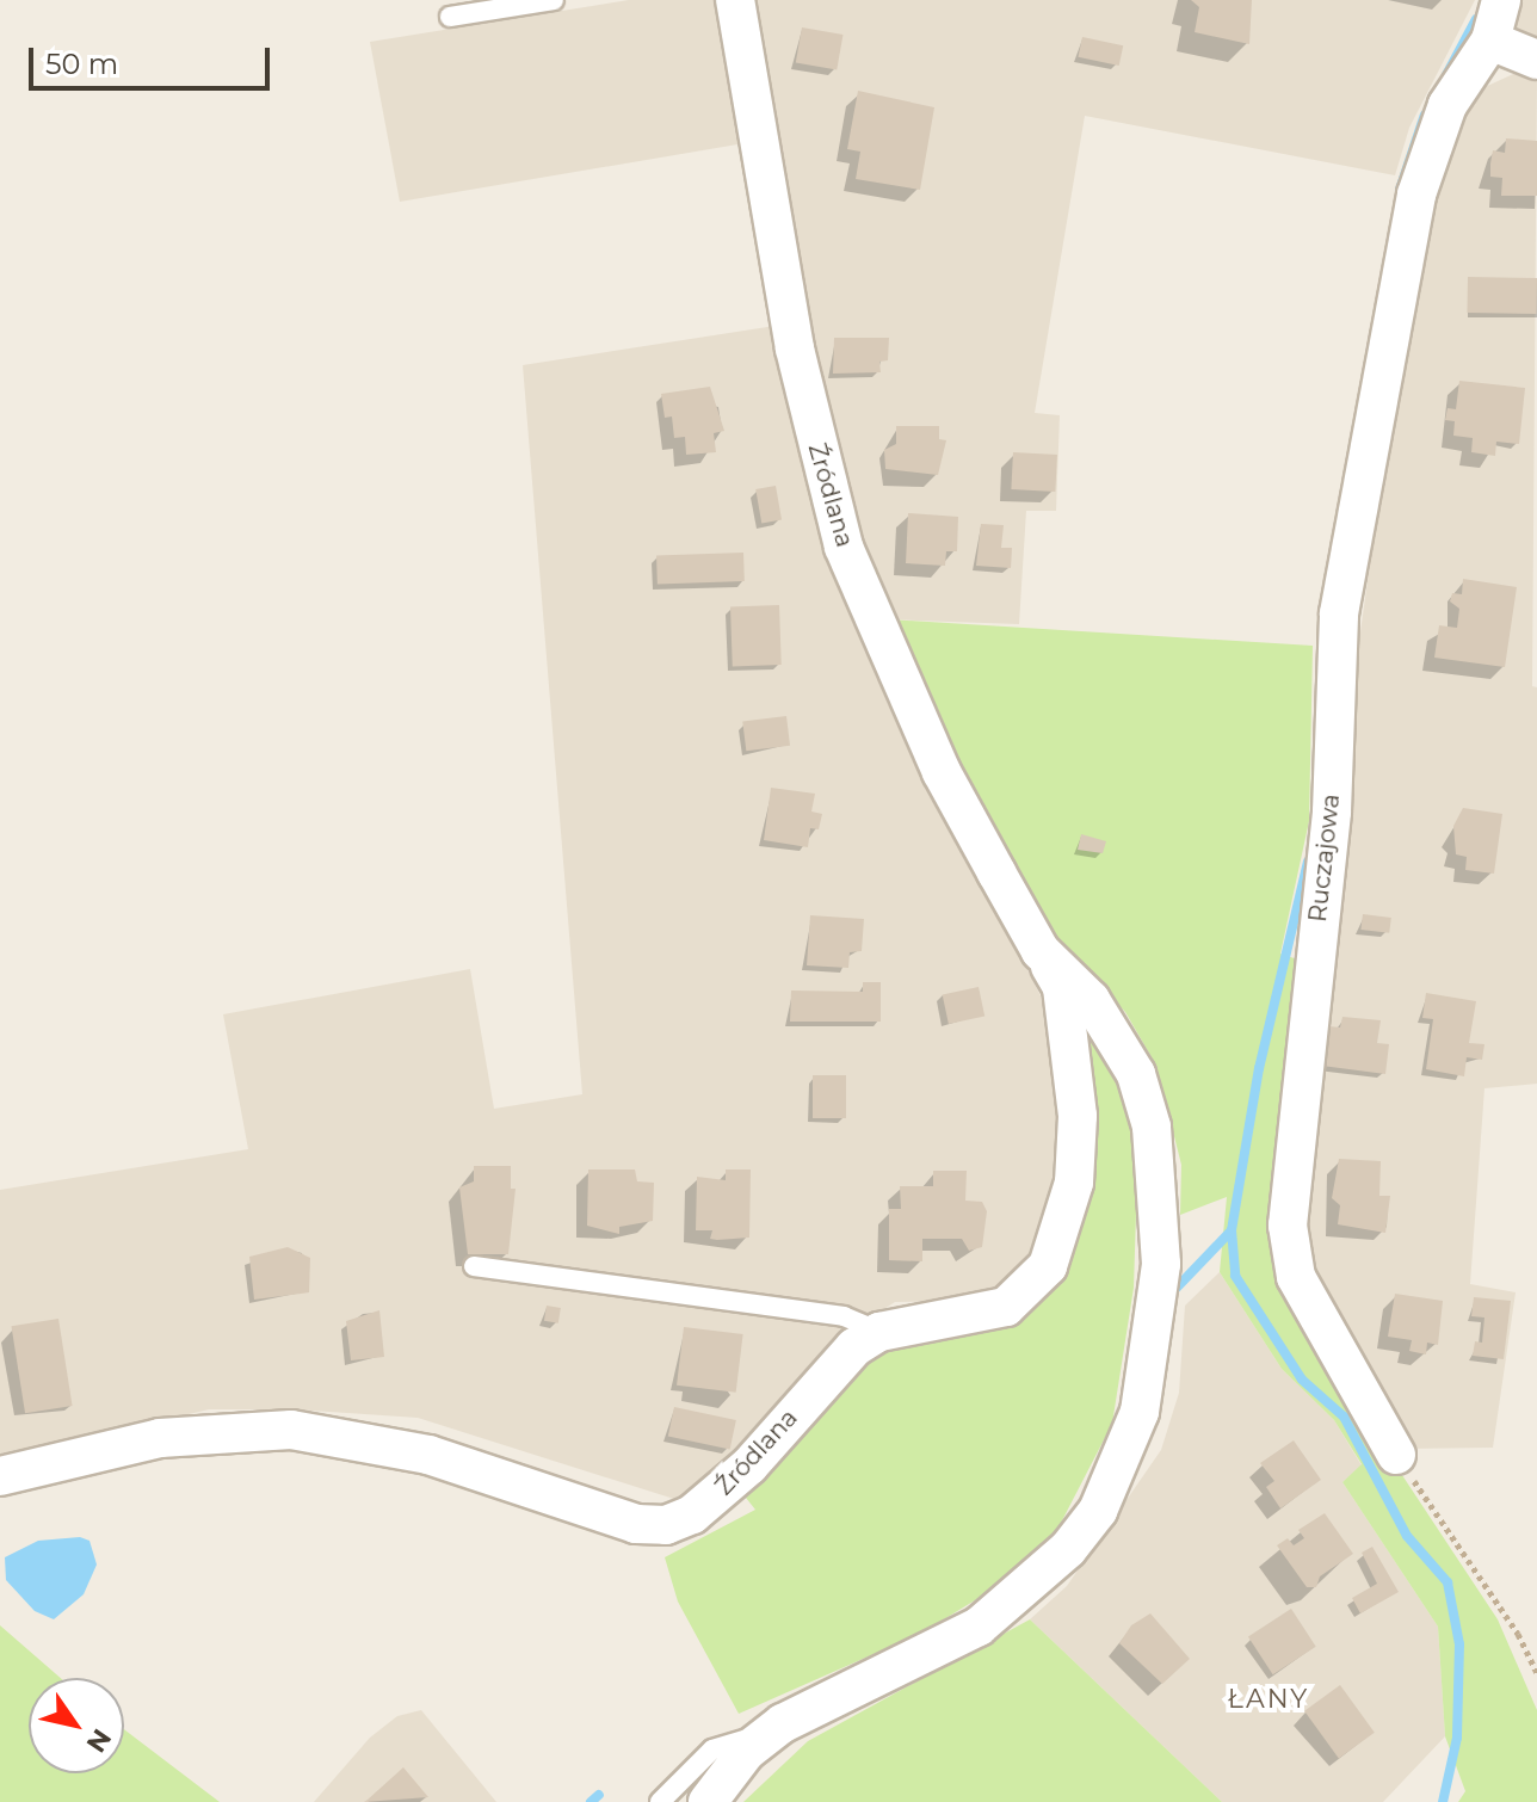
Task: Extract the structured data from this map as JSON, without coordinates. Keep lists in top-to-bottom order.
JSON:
{
  "streets": {
    "street": ["Źródlana", "Ruczajowa"]
  },
  "districts": ["ŁANY"],
  "scale_bar": "50 m",
  "north": "bottom right"
}
